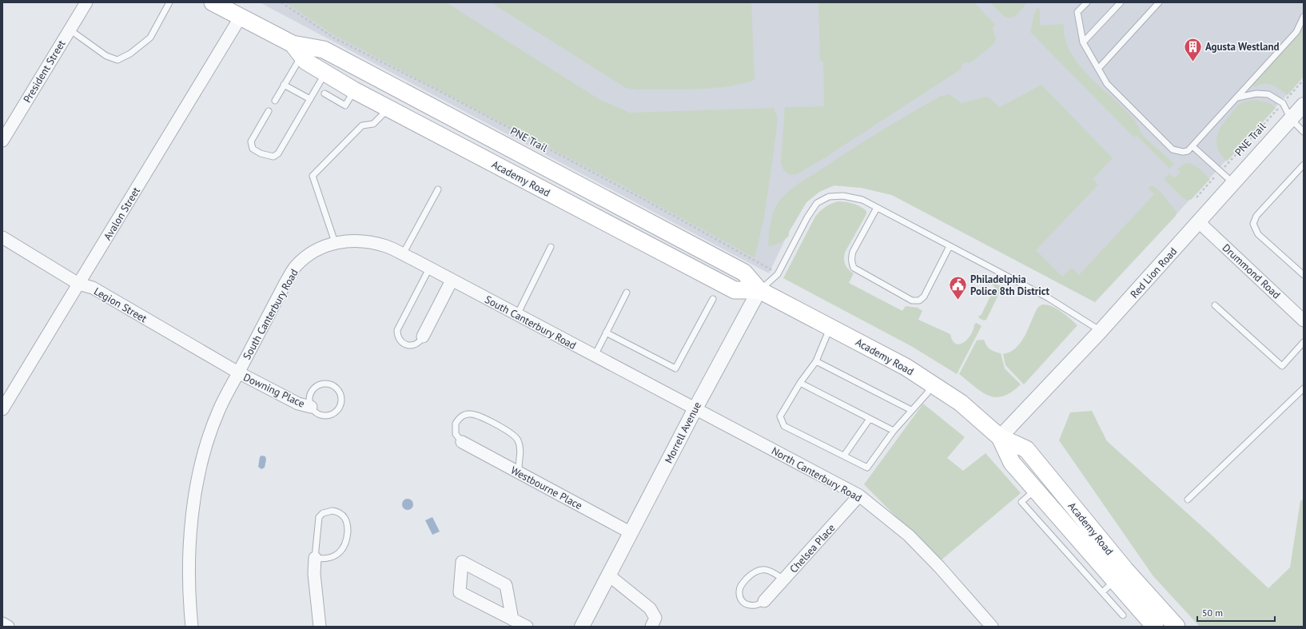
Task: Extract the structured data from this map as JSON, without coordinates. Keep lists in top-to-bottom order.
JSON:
{
  "streets": {
    "main road": ["Academy Road"],
    "street": [
      "President Street",
      "Avalon Street",
      "Drummond Road",
      "Red Lion Road",
      "Legion Street",
      "South Canterbury Road",
      "Downing Place",
      "Morrell Avenue",
      "North Canterbury Road",
      "Westbourne Place",
      "Chelsea Place"
    ],
    "path": ["PNE Trail"]
  },
  "crossings": [
    ["Academy Road", "Avalon Street"],
    ["Academy Road", "Red Lion Road"],
    ["Academy Road", "Morrell Avenue"],
    ["Avalon Street", "Legion Street"],
    ["Drummond Road", "Red Lion Road"],
    ["Legion Street", "South Canterbury Road"],
    ["Legion Street", "Downing Place"],
    ["South Canterbury Road", "Downing Place"],
    ["South Canterbury Road", "Morrell Avenue"],
    ["South Canterbury Road", "North Canterbury Road"],
    ["Morrell Avenue", "North Canterbury Road"],
    ["Morrell Avenue", "Westbourne Place"],
    ["North Canterbury Road", "Chelsea Place"]
  ],
  "places": {
    "building": ["Agusta Westland"],
    "public building": ["Philadelphia Police 8th District"]
  },
  "scale_bar": "50 m"
}
